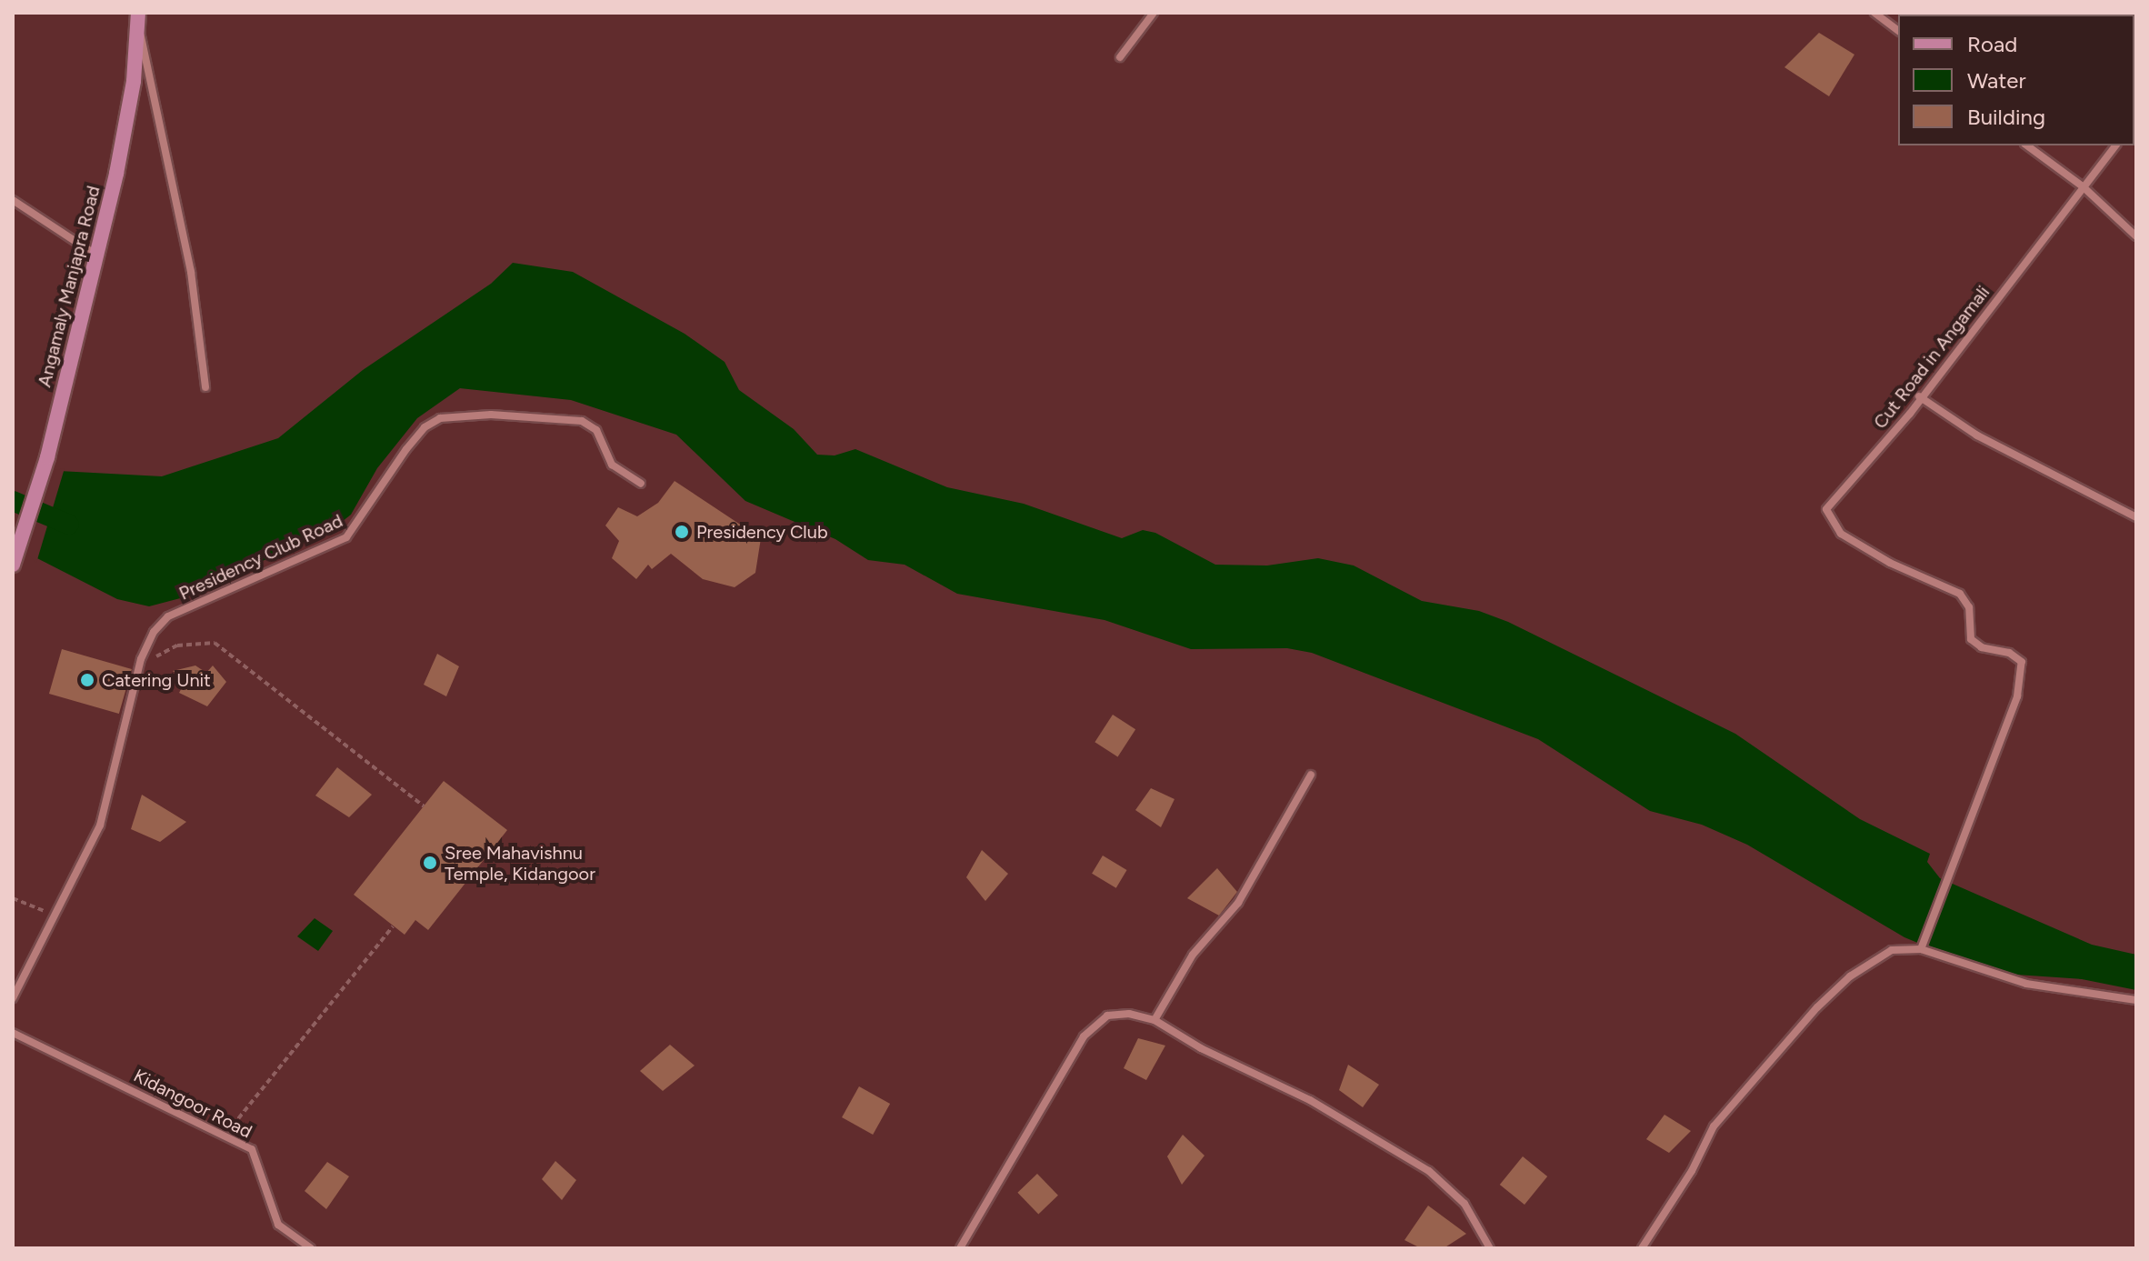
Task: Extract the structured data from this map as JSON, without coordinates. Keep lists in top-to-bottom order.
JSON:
{
  "streets": {
    "main road": ["Angamaly Manjapra Road"],
    "street": ["Cut Road in Angamali", "Presidency Club Road", "Kidangoor Road"]
  },
  "places": ["Presidency Club", "Catering Unit", "Sree Mahavishnu Temple, Kidangoor"],
  "legend": ["Road", "Water", "Building"]
}
